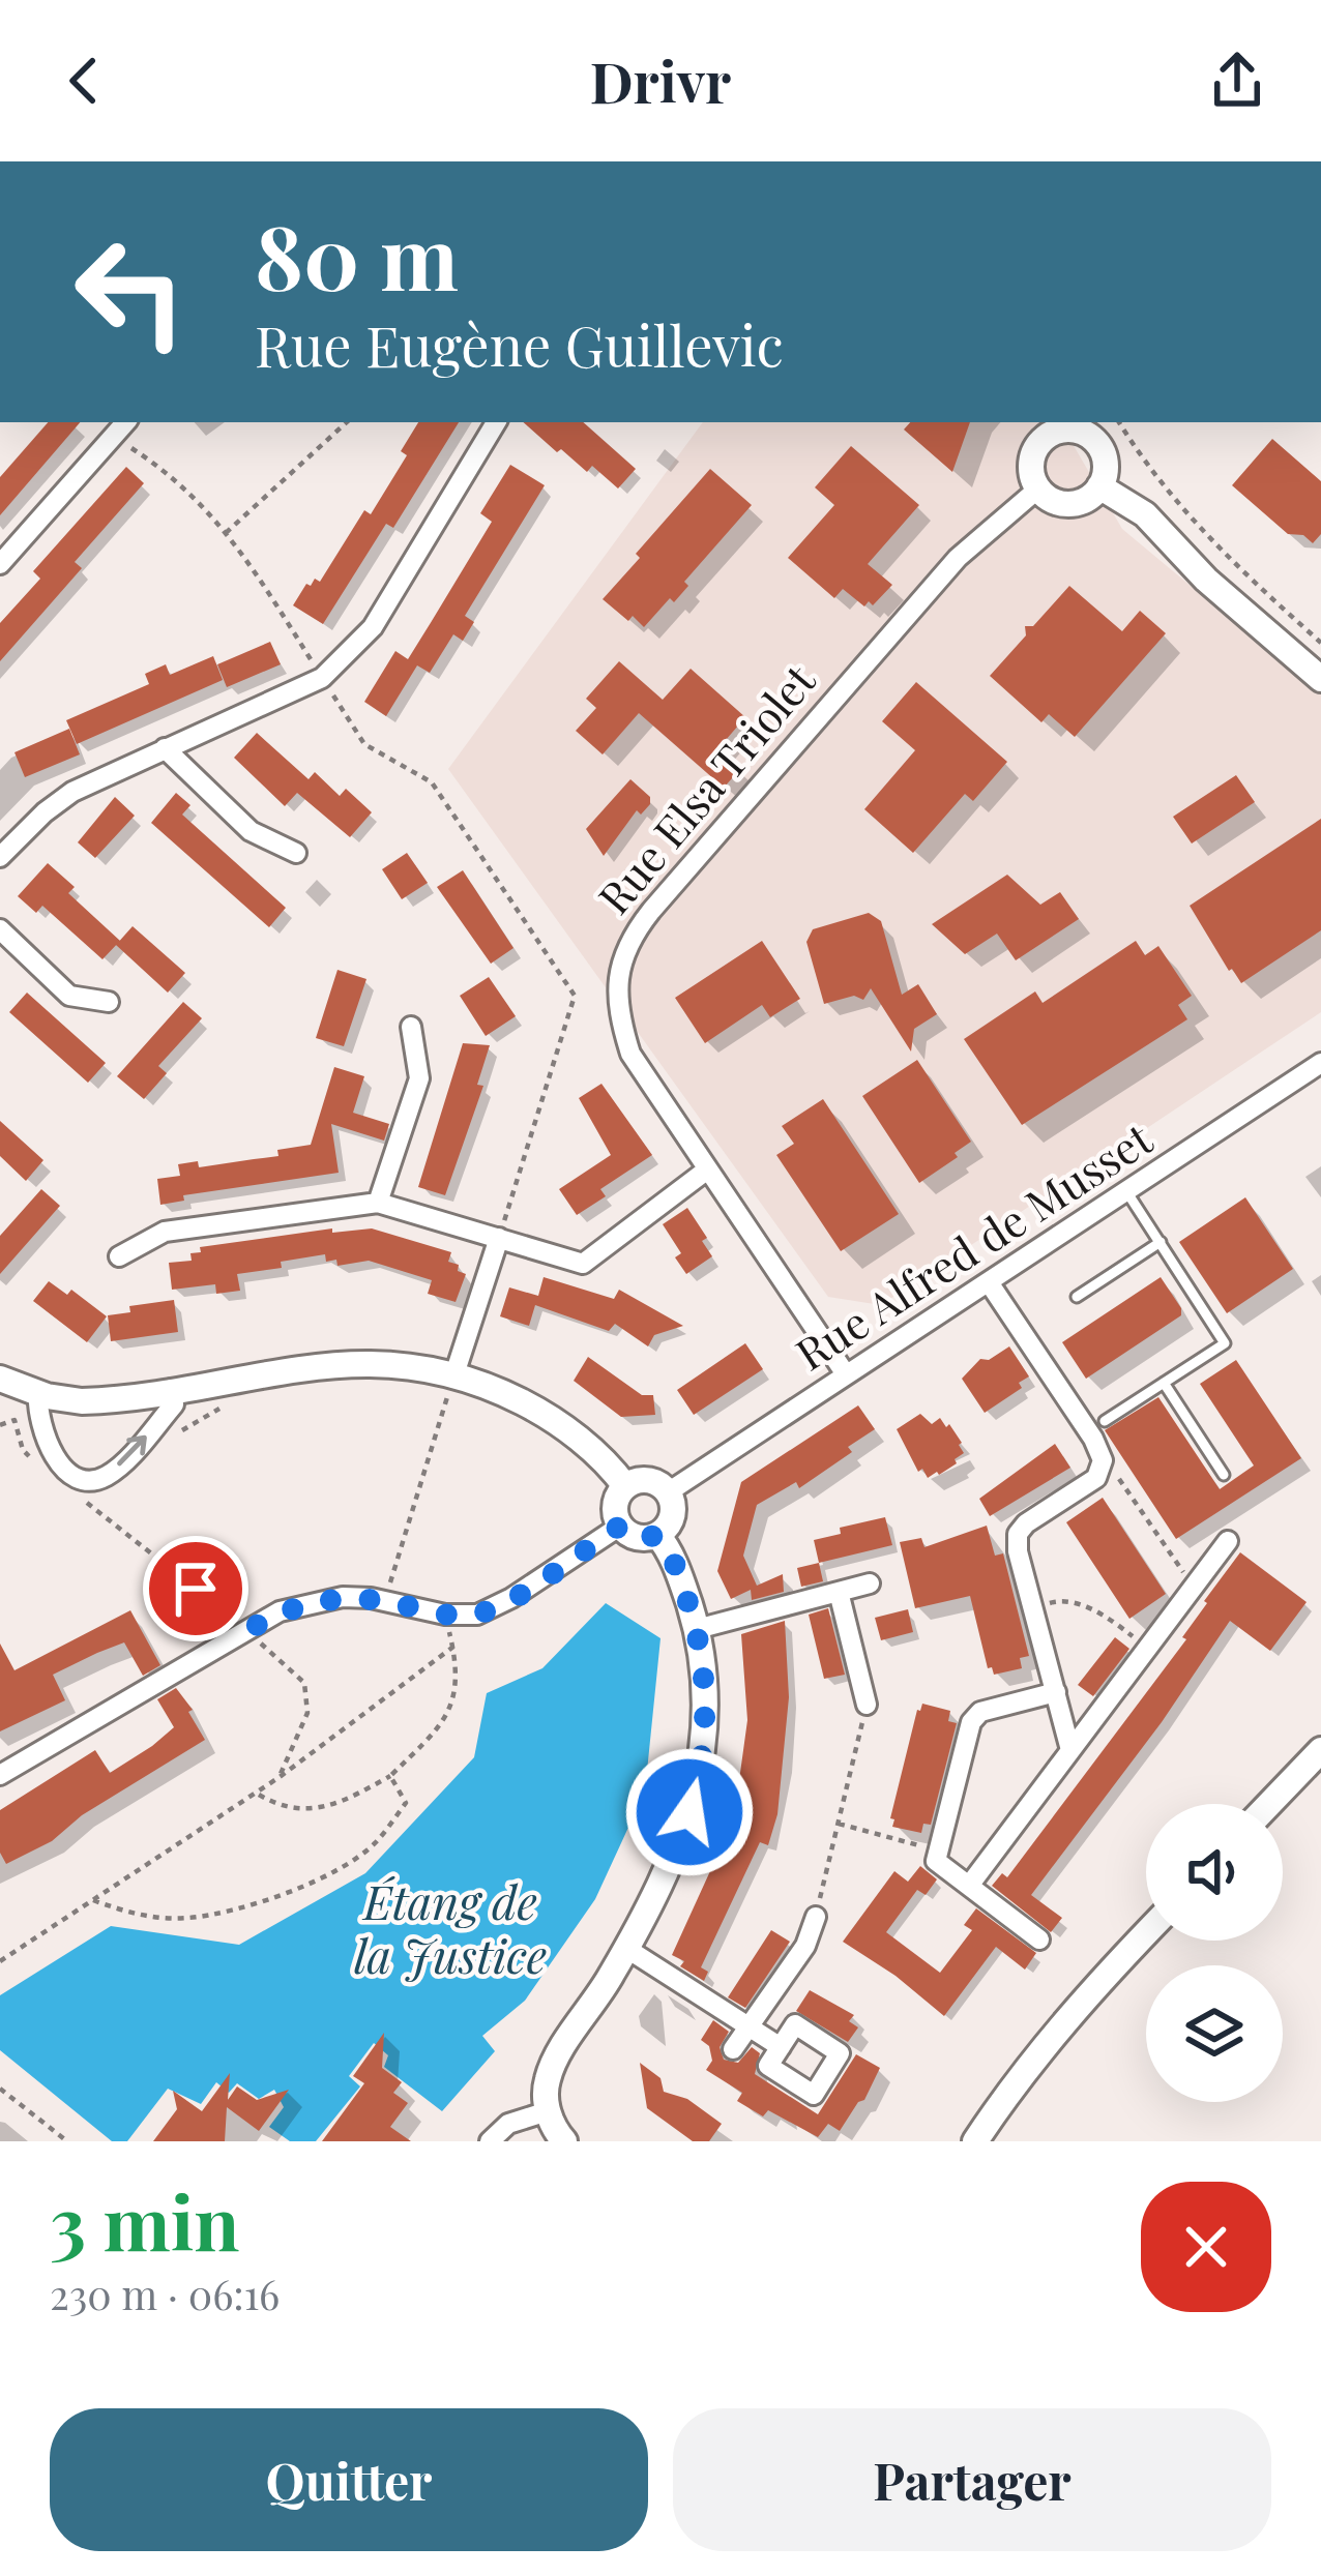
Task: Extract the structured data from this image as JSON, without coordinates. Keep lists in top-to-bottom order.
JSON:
{
  "streets": {
    "street": ["Rue Elsa Triolet", "Rue Alfred de Musset"]
  },
  "crossings": [
    ["Rue Elsa Triolet", "Rue Alfred de Musset"]
  ],
  "water": ["Étang de la Justice"],
  "page": {
    "header": "Drivr",
    "turn": ["80 m", "Rue Eugène Guillevic"],
    "heading": ["3 min", "230 m · 06:16"],
    "buttons": ["Quitter", "Partager"]
  }
}
